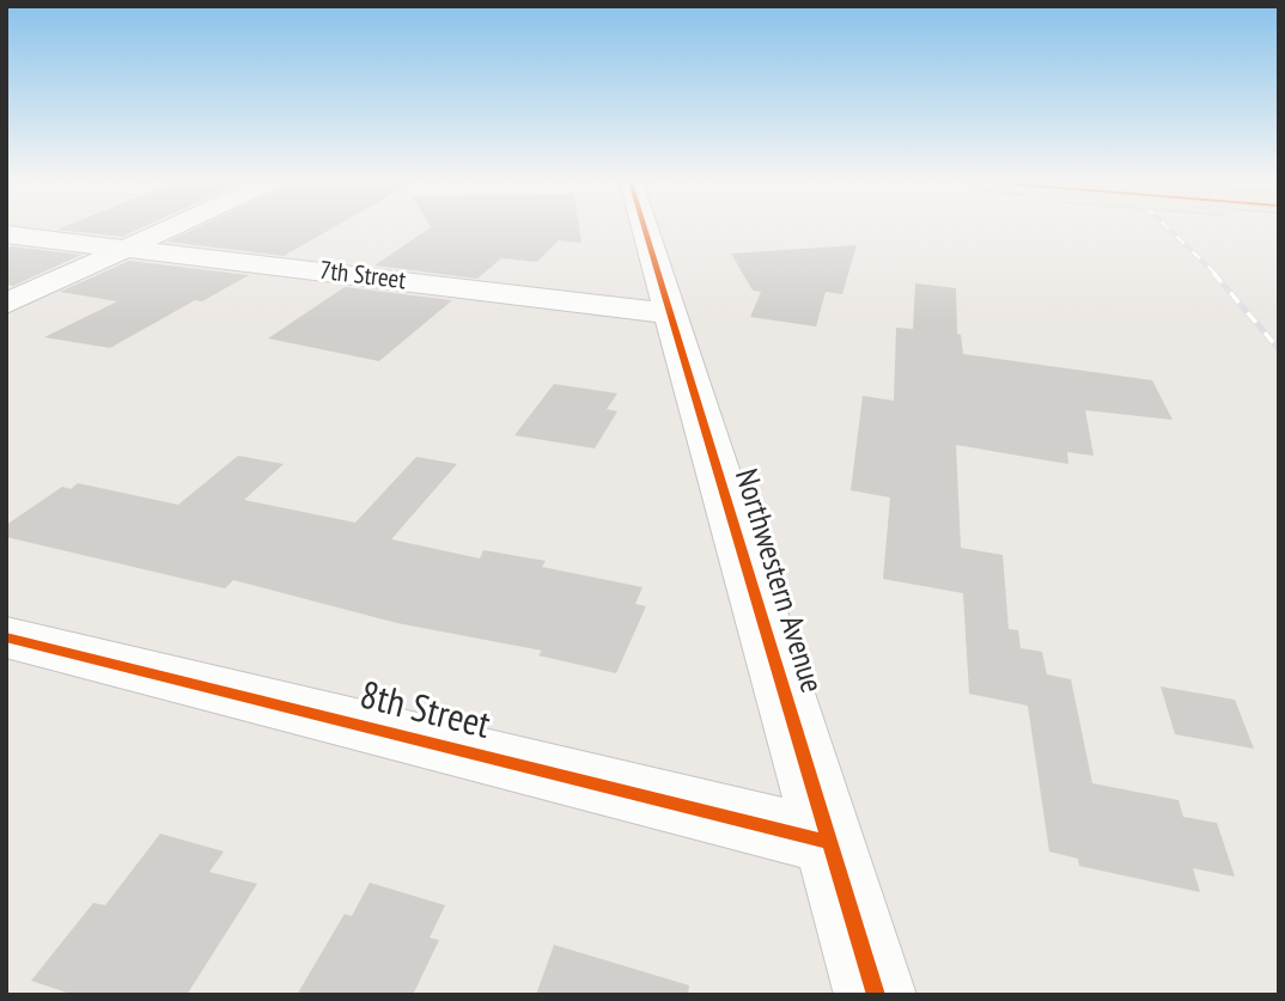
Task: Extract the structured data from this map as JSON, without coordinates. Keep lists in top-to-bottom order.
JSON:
{
  "streets": {
    "street": ["7th Street", "Northwestern Avenue", "8th Street"]
  },
  "crossings": [
    ["7th Street", "Northwestern Avenue"],
    ["Northwestern Avenue", "8th Street"]
  ]
}
